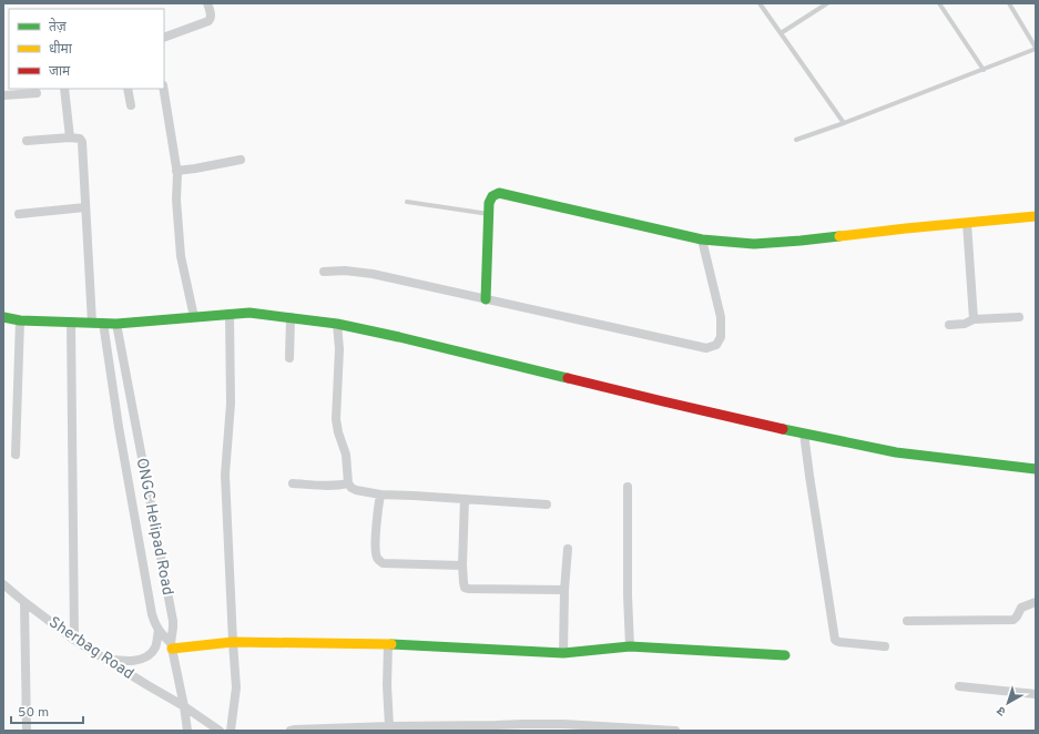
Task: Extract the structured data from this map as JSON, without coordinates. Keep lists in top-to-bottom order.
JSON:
{
  "streets": {
    "street": ["ONGC Helipad Road", "Sherbag Road"]
  },
  "crossings": [
    ["ONGC Helipad Road", "Sherbag Road"]
  ],
  "legend": ["तेज़", "धीमा", "जाम"],
  "scale_bar": "50 m",
  "north": "bottom left"
}
